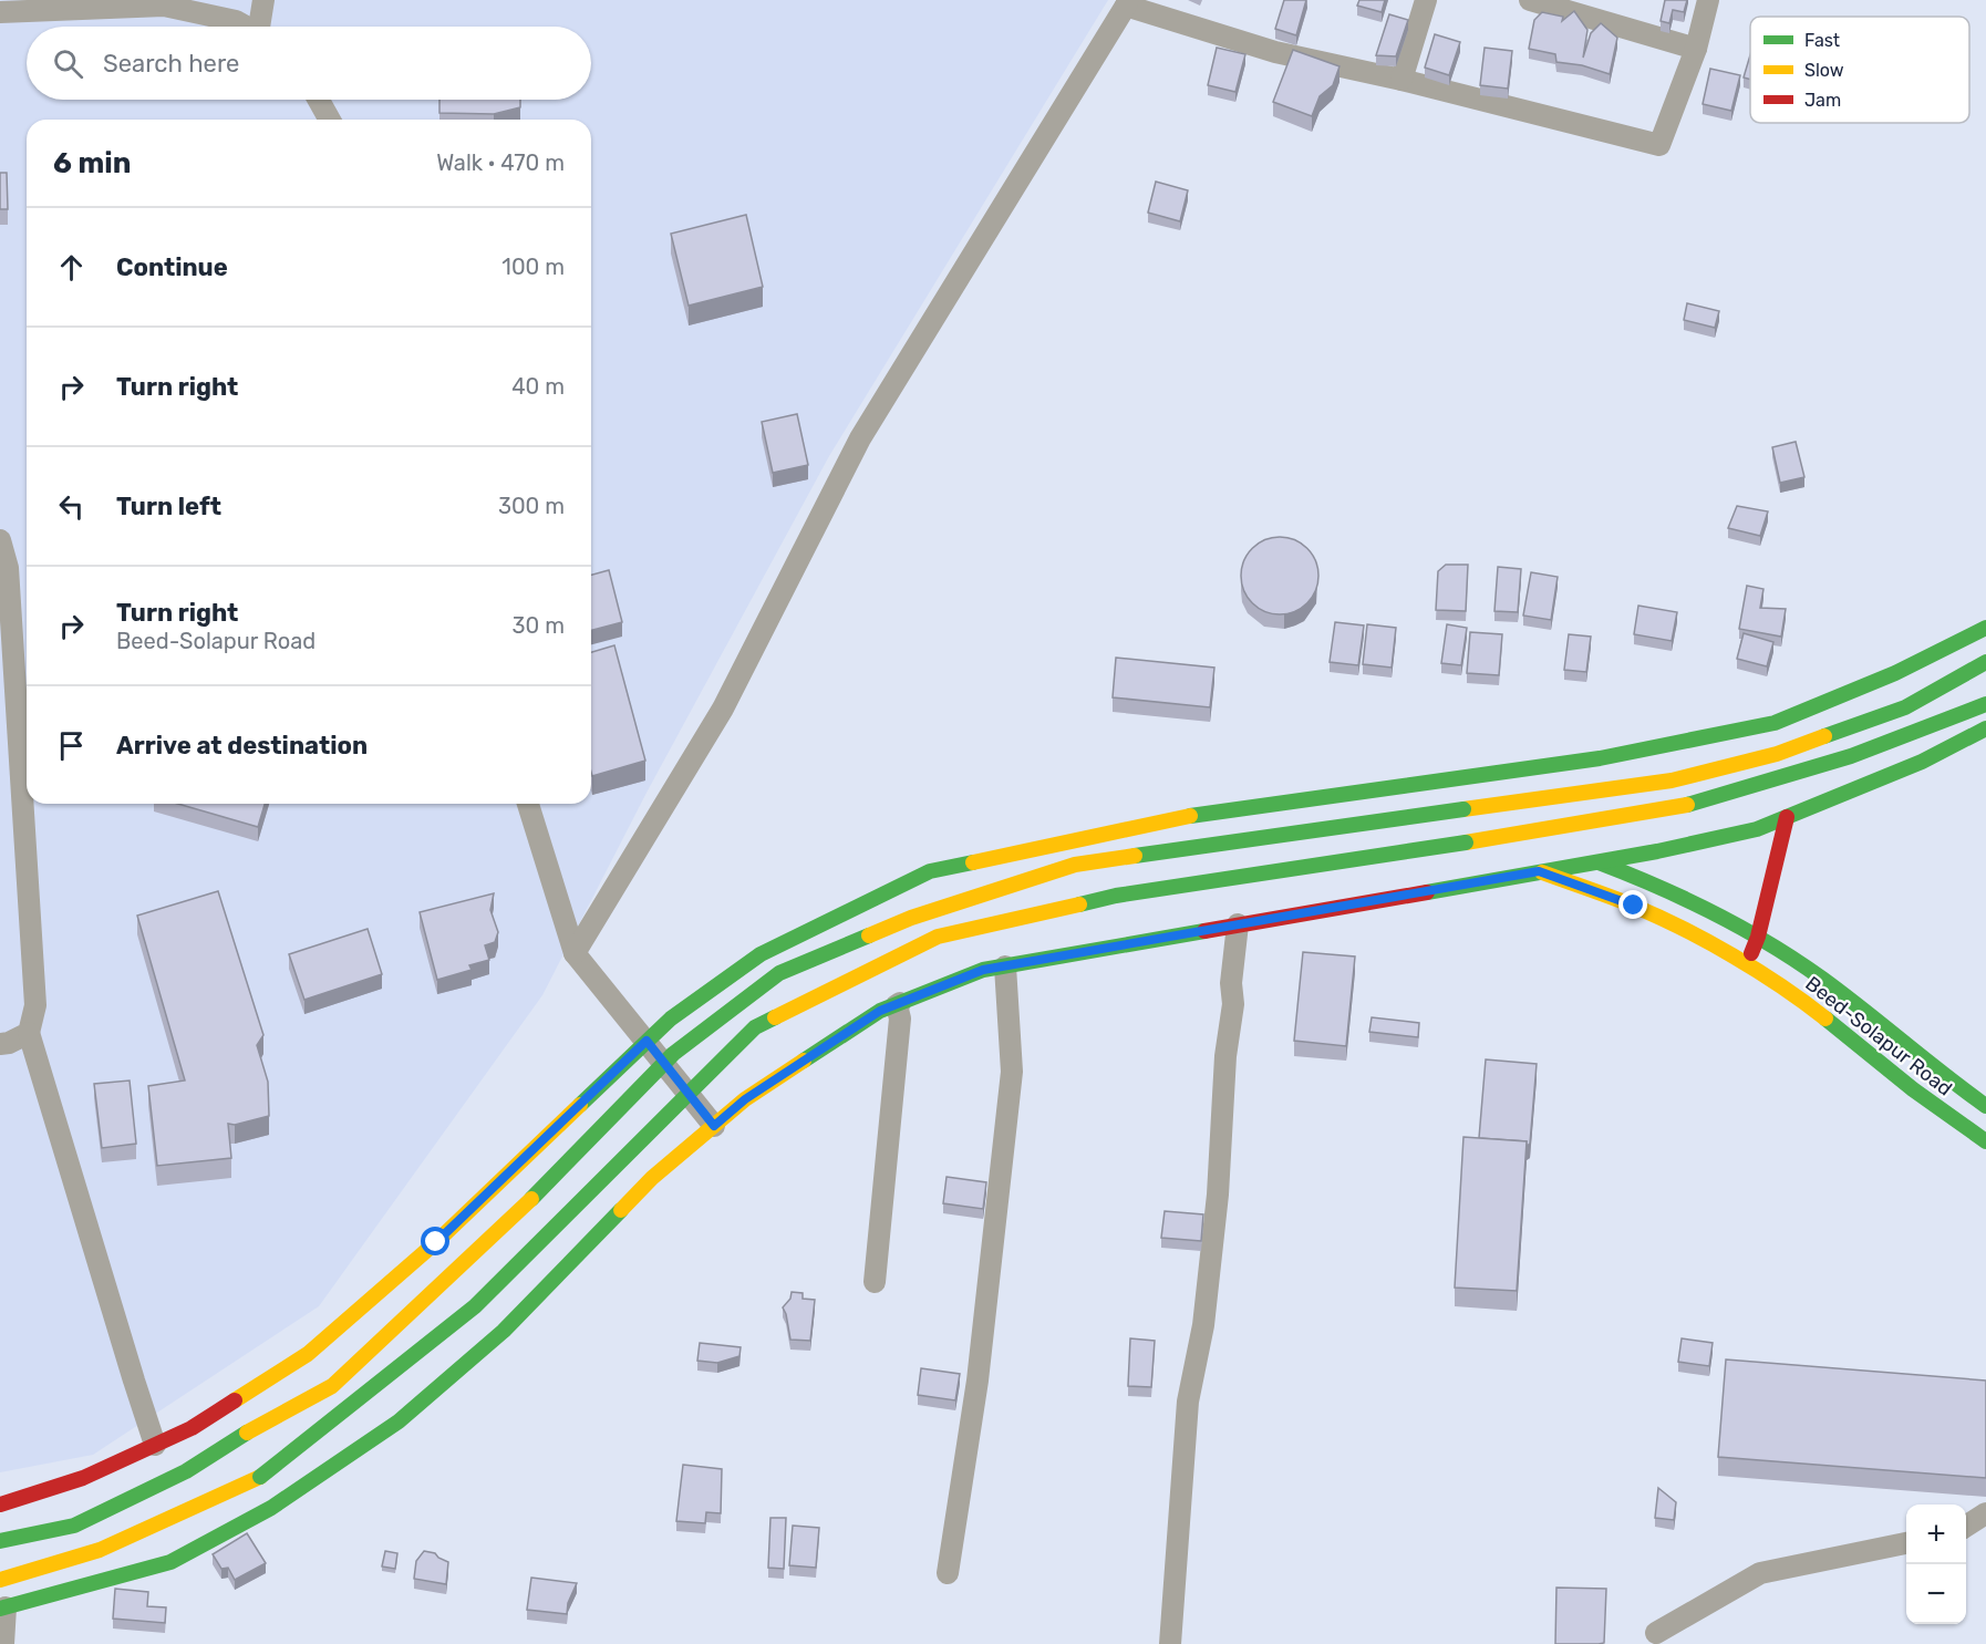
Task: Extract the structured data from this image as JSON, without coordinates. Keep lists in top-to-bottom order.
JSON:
{
  "streets": {
    "main road": ["Beed-Solapur Road"]
  },
  "legend": ["Fast", "Slow", "Jam"],
  "page": {
    "search": "Search here",
    "heading": ["6 min", "Walk · 470 m"],
    "list": [
      ["Continue", "100 m"],
      ["Turn right", "40 m"],
      ["Turn left", "300 m"],
      ["Turn right", "Beed-Solapur Road", "30 m"],
      "Arrive at destination"
    ],
    "map_buttons": ["+", "−"]
  }
}
